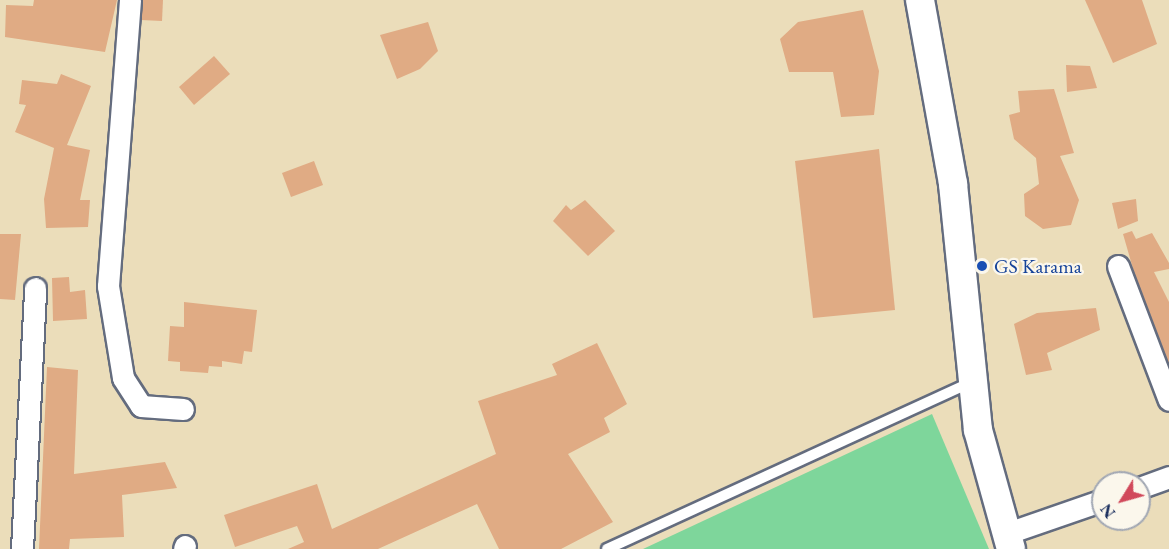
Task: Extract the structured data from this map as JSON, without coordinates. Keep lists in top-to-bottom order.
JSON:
{
  "places": ["GS Karama"],
  "north": "bottom left"
}
